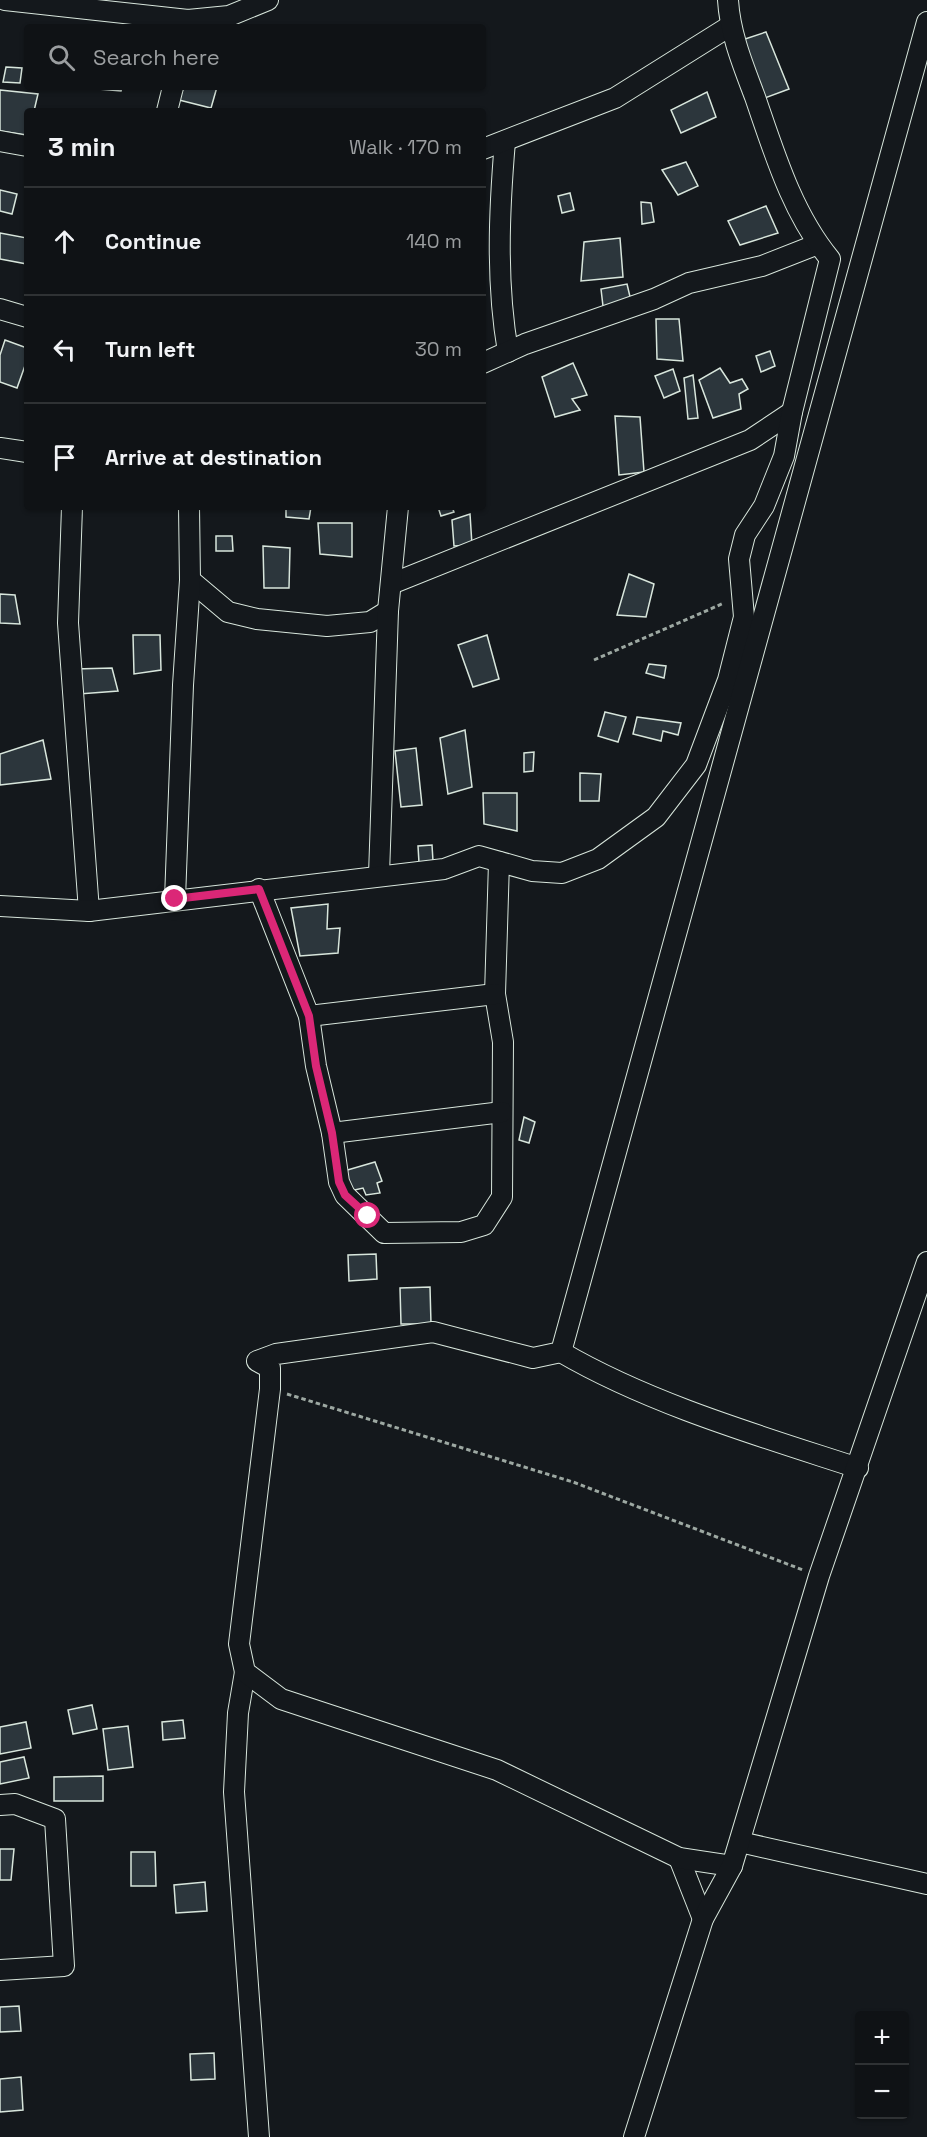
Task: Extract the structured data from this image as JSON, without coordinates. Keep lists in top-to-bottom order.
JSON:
{
  "page": {
    "search": "Search here",
    "heading": ["3 min", "Walk · 170 m"],
    "list": [
      ["Continue", "140 m"],
      ["Turn left", "30 m"],
      "Arrive at destination"
    ],
    "map_buttons": ["+", "−"]
  }
}
